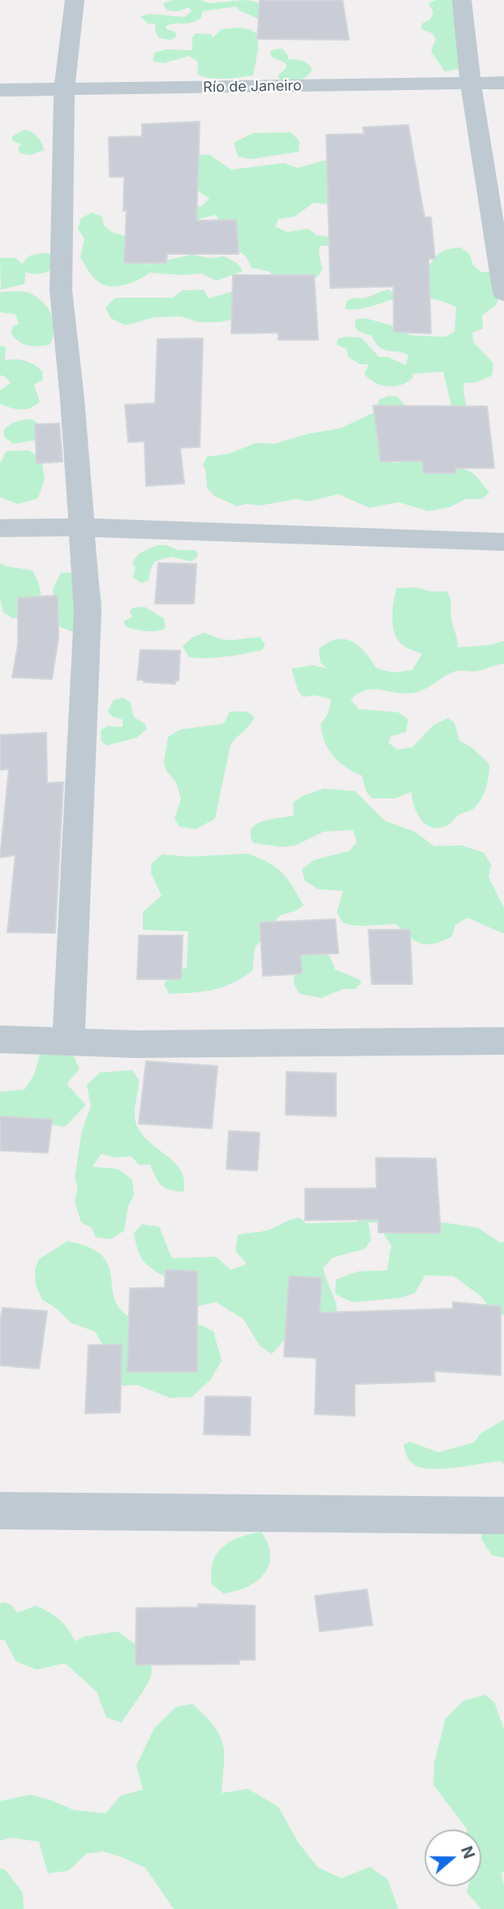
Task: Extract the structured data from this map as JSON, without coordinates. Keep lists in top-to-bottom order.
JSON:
{
  "streets": {
    "street": ["Río de Janeiro"]
  },
  "north": "right"
}
